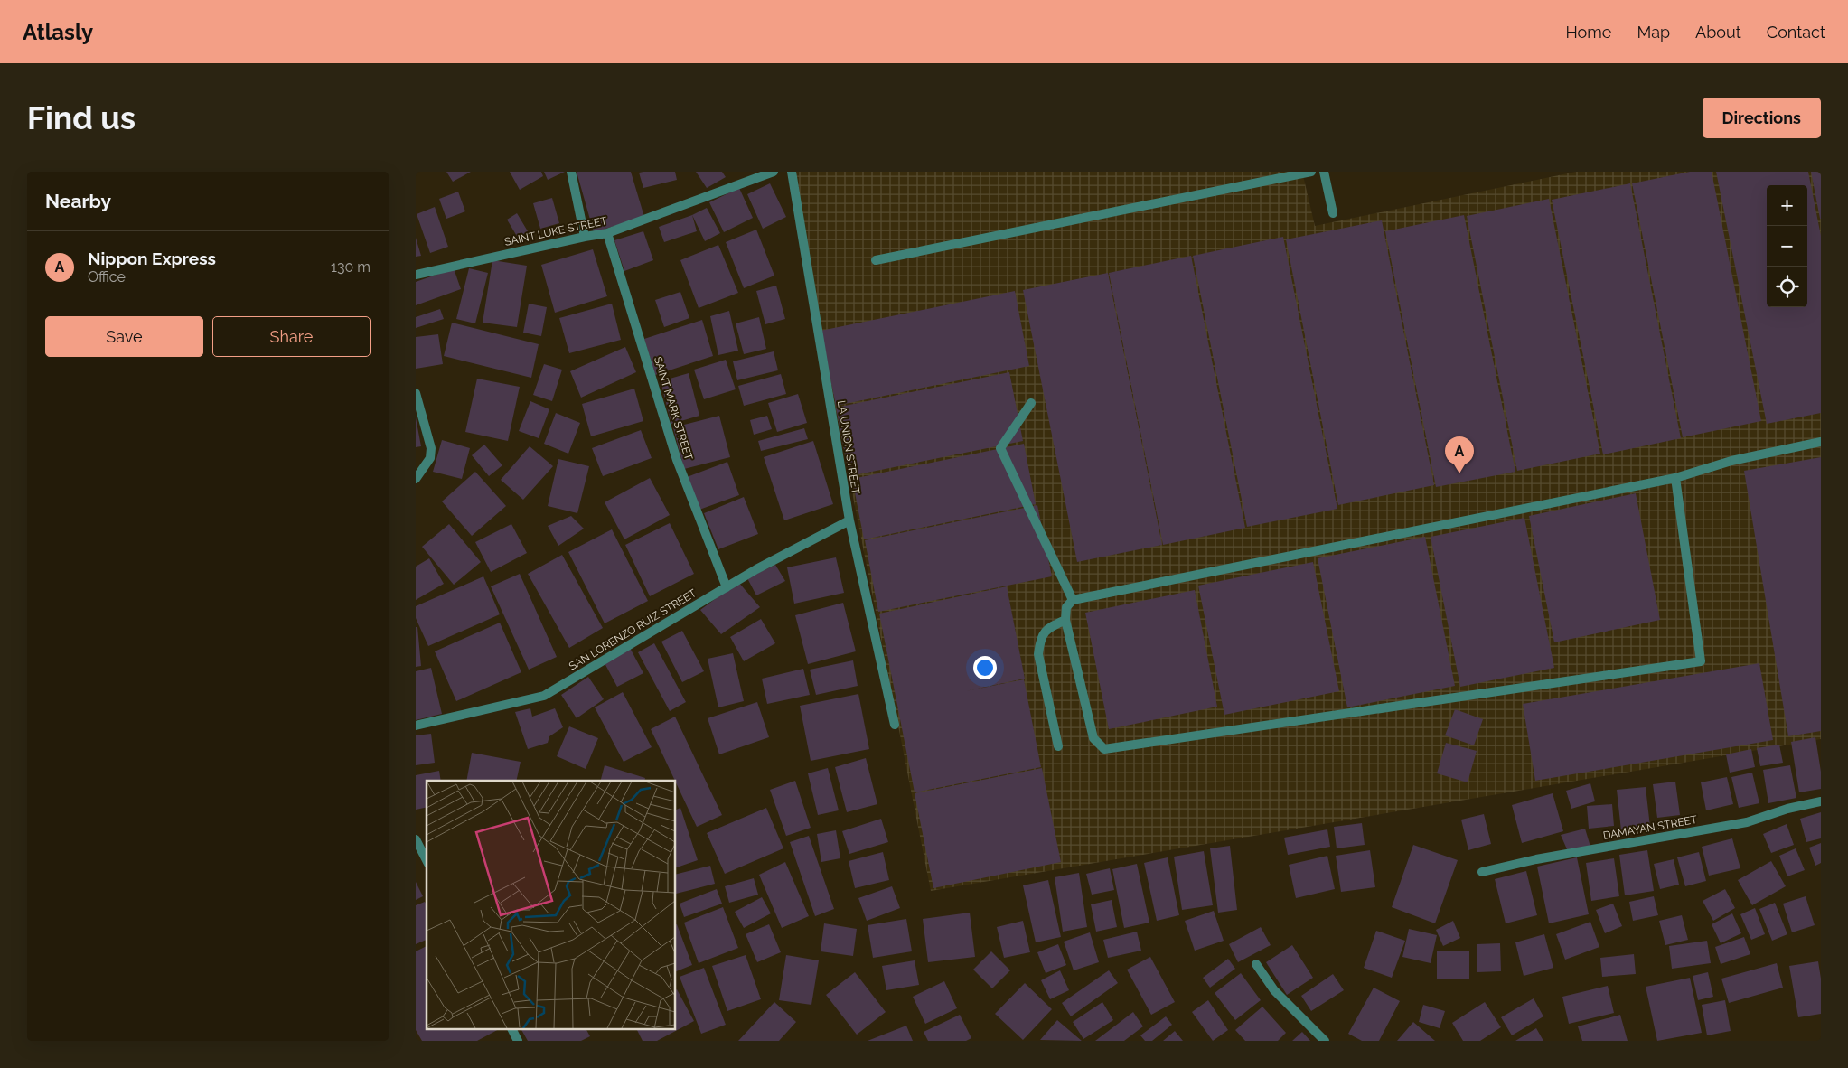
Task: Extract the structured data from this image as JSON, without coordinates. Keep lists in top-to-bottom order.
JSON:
{
  "streets": {
    "street": [
      "SAINT LUKE STREET",
      "SAINT MARK STREET",
      "LA UNION STREET",
      "SAN LORENZO RUIZ STREET",
      "DAMAYAN STREET"
    ]
  },
  "crossings": [
    ["SAINT LUKE STREET", "SAINT MARK STREET"],
    ["SAINT MARK STREET", "SAN LORENZO RUIZ STREET"],
    ["LA UNION STREET", "SAN LORENZO RUIZ STREET"]
  ],
  "page": {
    "header": "Atlasly",
    "nav": [
      "Home",
      "Map",
      "About",
      "Contact"
    ],
    "buttons": [
      "Directions",
      ["Save", "Share"]
    ],
    "title": "Find us",
    "heading": "Nearby",
    "map_buttons": ["+", "−"],
    "list": [
      {
        "mark": "A",
        "name": "Nippon Express",
        "note": "Office",
        "value": "130 m"
      }
    ],
    "pins": "A"
  }
}
